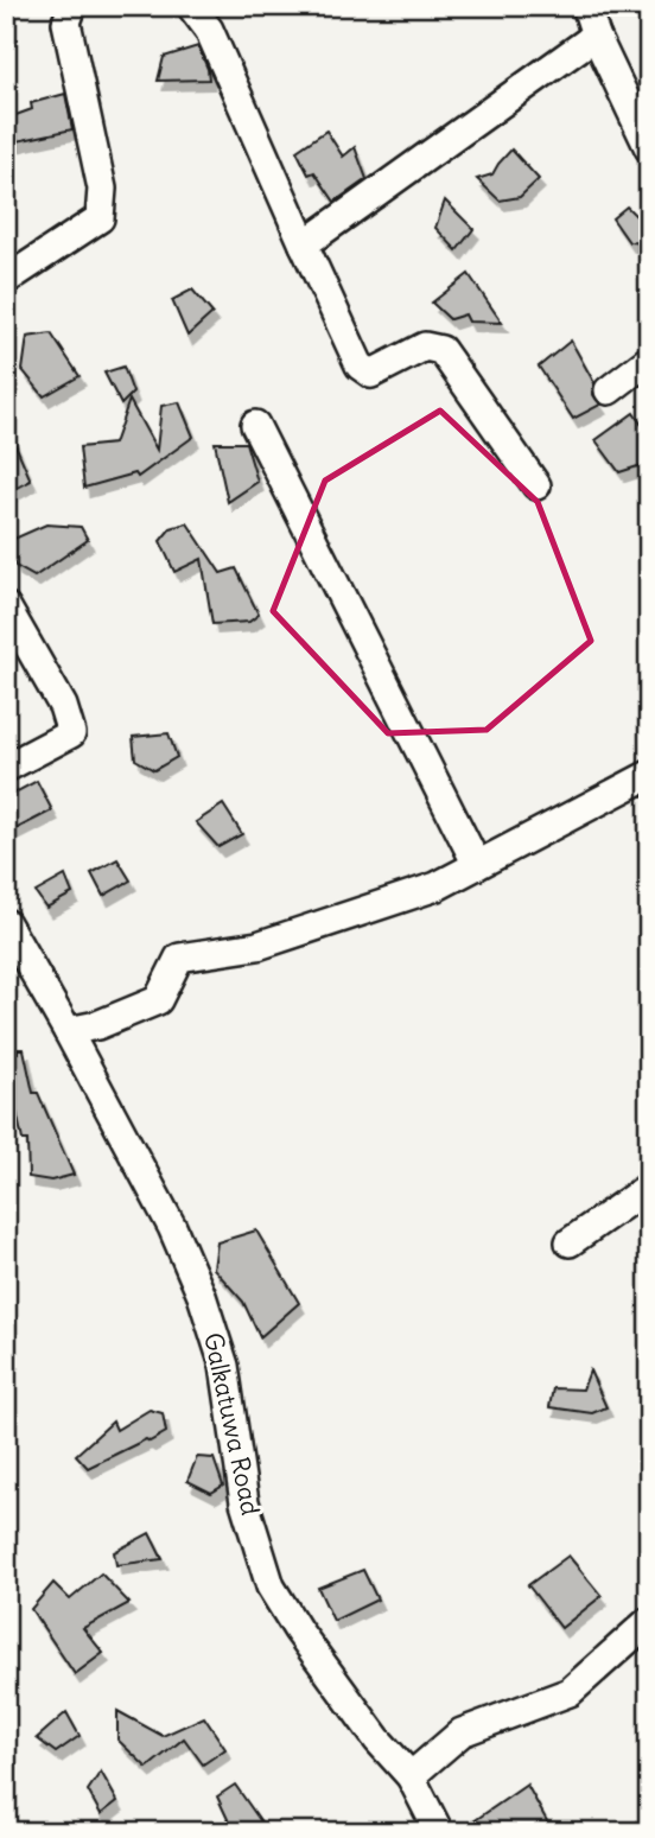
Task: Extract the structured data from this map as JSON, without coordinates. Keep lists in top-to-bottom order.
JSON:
{
  "streets": {
    "street": ["Galkatuwa Road"]
  }
}
